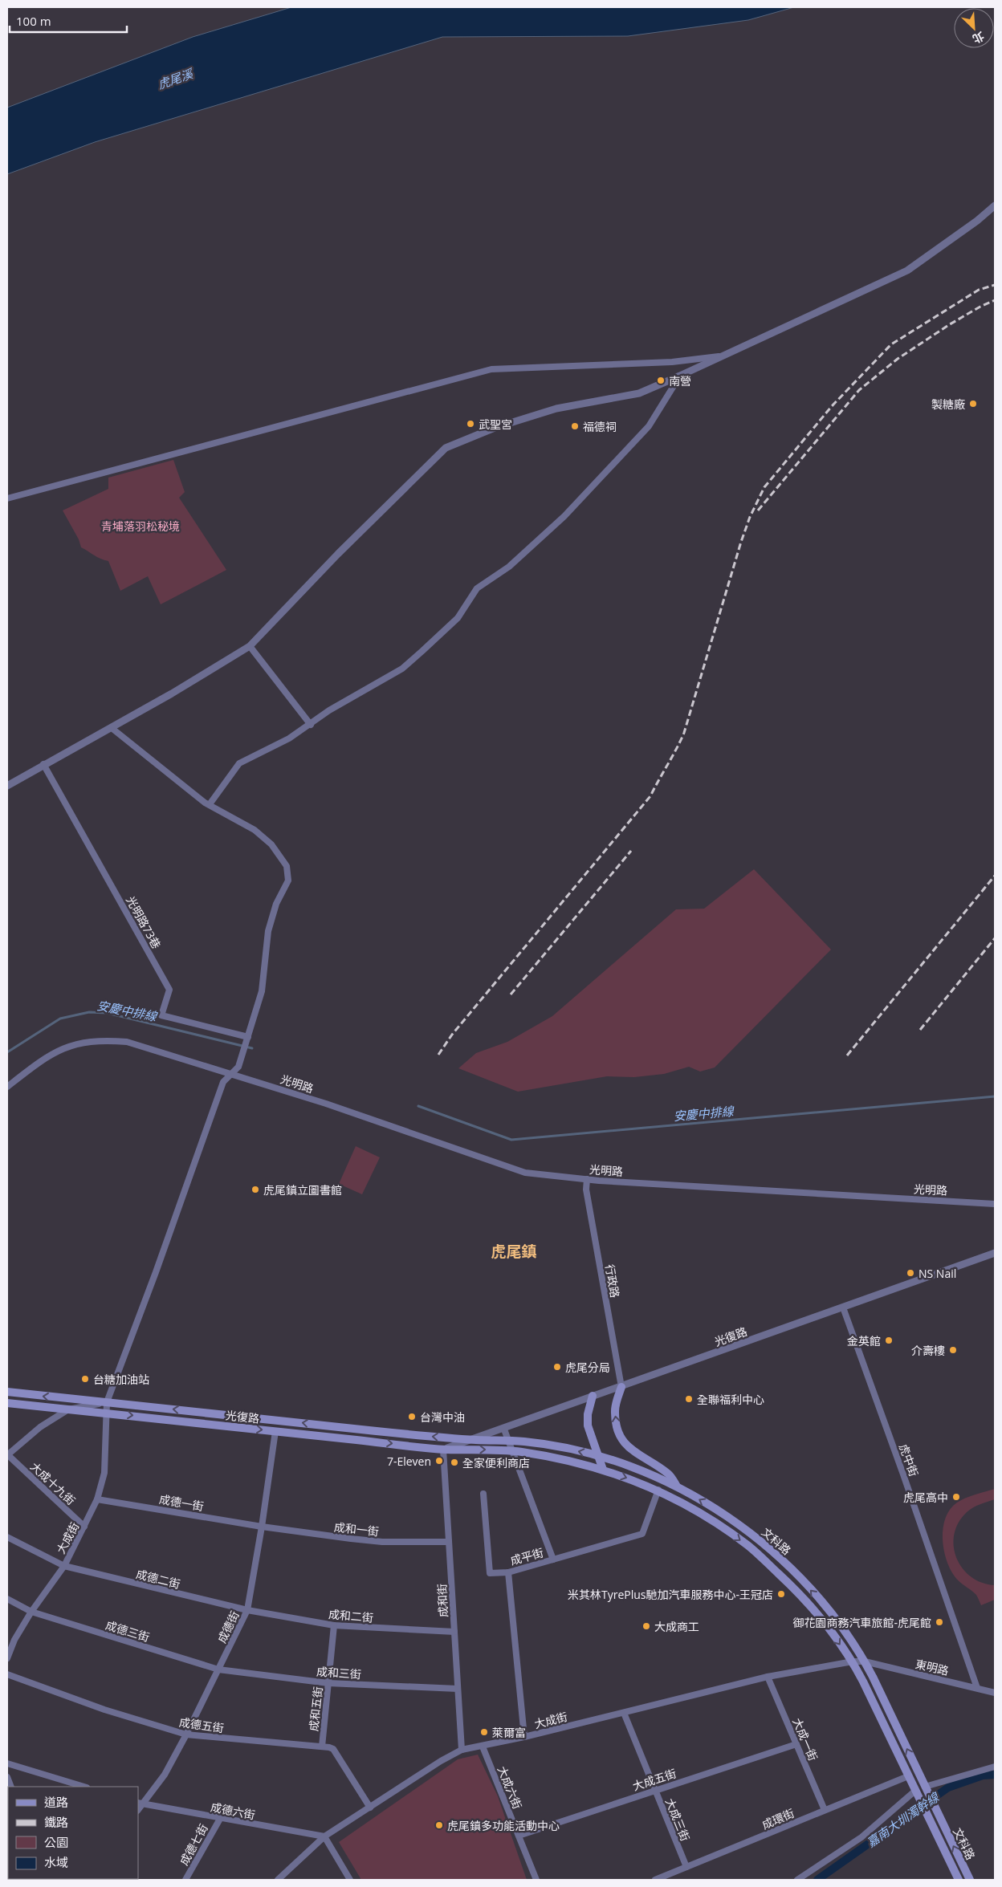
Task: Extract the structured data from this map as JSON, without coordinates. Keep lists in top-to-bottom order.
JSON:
{
  "streets": {
    "main road": ["光復路", "文科路"],
    "street": [
      "光明路73巷",
      "光明路",
      "行政路",
      "虎中街",
      "大成十九街",
      "成德一街",
      "成和一街",
      "大成街",
      "成平街",
      "成德二街",
      "成和街",
      "成和二街",
      "成德街",
      "成德三街",
      "東明路",
      "成和三街",
      "成和五街",
      "成德五街",
      "大成一街",
      "大成五街",
      "大成六街",
      "成德六街",
      "成環街",
      "大成三街",
      "成德七街"
    ]
  },
  "crossings": [
    ["光明路", "行政路"],
    ["行政路", "光復路"],
    ["光復路", "虎中街"],
    ["光復路", "大成街"],
    ["光復路", "文科路"],
    ["光復路", "成和街"],
    ["光復路", "成德街"],
    ["虎中街", "東明路"],
    ["大成十九街", "大成街"],
    ["成德一街", "成和一街"],
    ["成德一街", "大成街"],
    ["成德一街", "成德街"],
    ["成和一街", "成和街"],
    ["成和一街", "成德街"],
    ["大成街", "文科路"],
    ["大成街", "成平街"],
    ["大成街", "成德二街"],
    ["大成街", "成和街"],
    ["大成街", "成德三街"],
    ["大成街", "東明路"],
    ["大成街", "成德五街"],
    ["大成街", "大成一街"],
    ["大成街", "大成六街"],
    ["大成街", "成德六街"],
    ["大成街", "大成三街"],
    ["文科路", "成平街"],
    ["文科路", "成和街"],
    ["文科路", "東明路"],
    ["文科路", "成環街"],
    ["成德二街", "成和二街"],
    ["成德二街", "成德街"],
    ["成和街", "成和二街"],
    ["成和街", "成和三街"],
    ["成和二街", "成德街"],
    ["成和二街", "成和五街"],
    ["成德街", "成德三街"],
    ["成德街", "成和三街"],
    ["成德街", "成德五街"],
    ["成德街", "成德六街"],
    ["成德三街", "成和三街"],
    ["成和三街", "成和五街"],
    ["成和五街", "成德五街"],
    ["大成一街", "大成五街"],
    ["大成一街", "成環街"],
    ["大成五街", "大成六街"],
    ["大成五街", "大成三街"],
    ["成德六街", "成德七街"],
    ["成環街", "大成三街"]
  ],
  "districts": ["虎尾鎮"],
  "water": ["虎尾溪", "安慶中排線", "嘉南大圳濁幹線"],
  "parks": ["青埔落羽松秘境"],
  "places": [
    "南營",
    "製糖廠",
    "武聖宮",
    "福德祠",
    "虎尾鎮立圖書館",
    "NS Nail",
    "金英館",
    "介壽樓",
    "虎尾分局",
    "台糖加油站",
    "全聯福利中心",
    "台灣中油",
    "7-Eleven",
    "全家便利商店",
    "虎尾高中",
    "米其林TyrePlus馳加汽車服務中心-王冠店",
    "御花園商務汽車旅館-虎尾館",
    "大成商工",
    "萊爾富",
    "虎尾鎮多功能活動中心"
  ],
  "legend": [
    "道路",
    "鐵路",
    "公園",
    "水域"
  ],
  "scale_bar": "100 m",
  "north": "bottom right"
}
